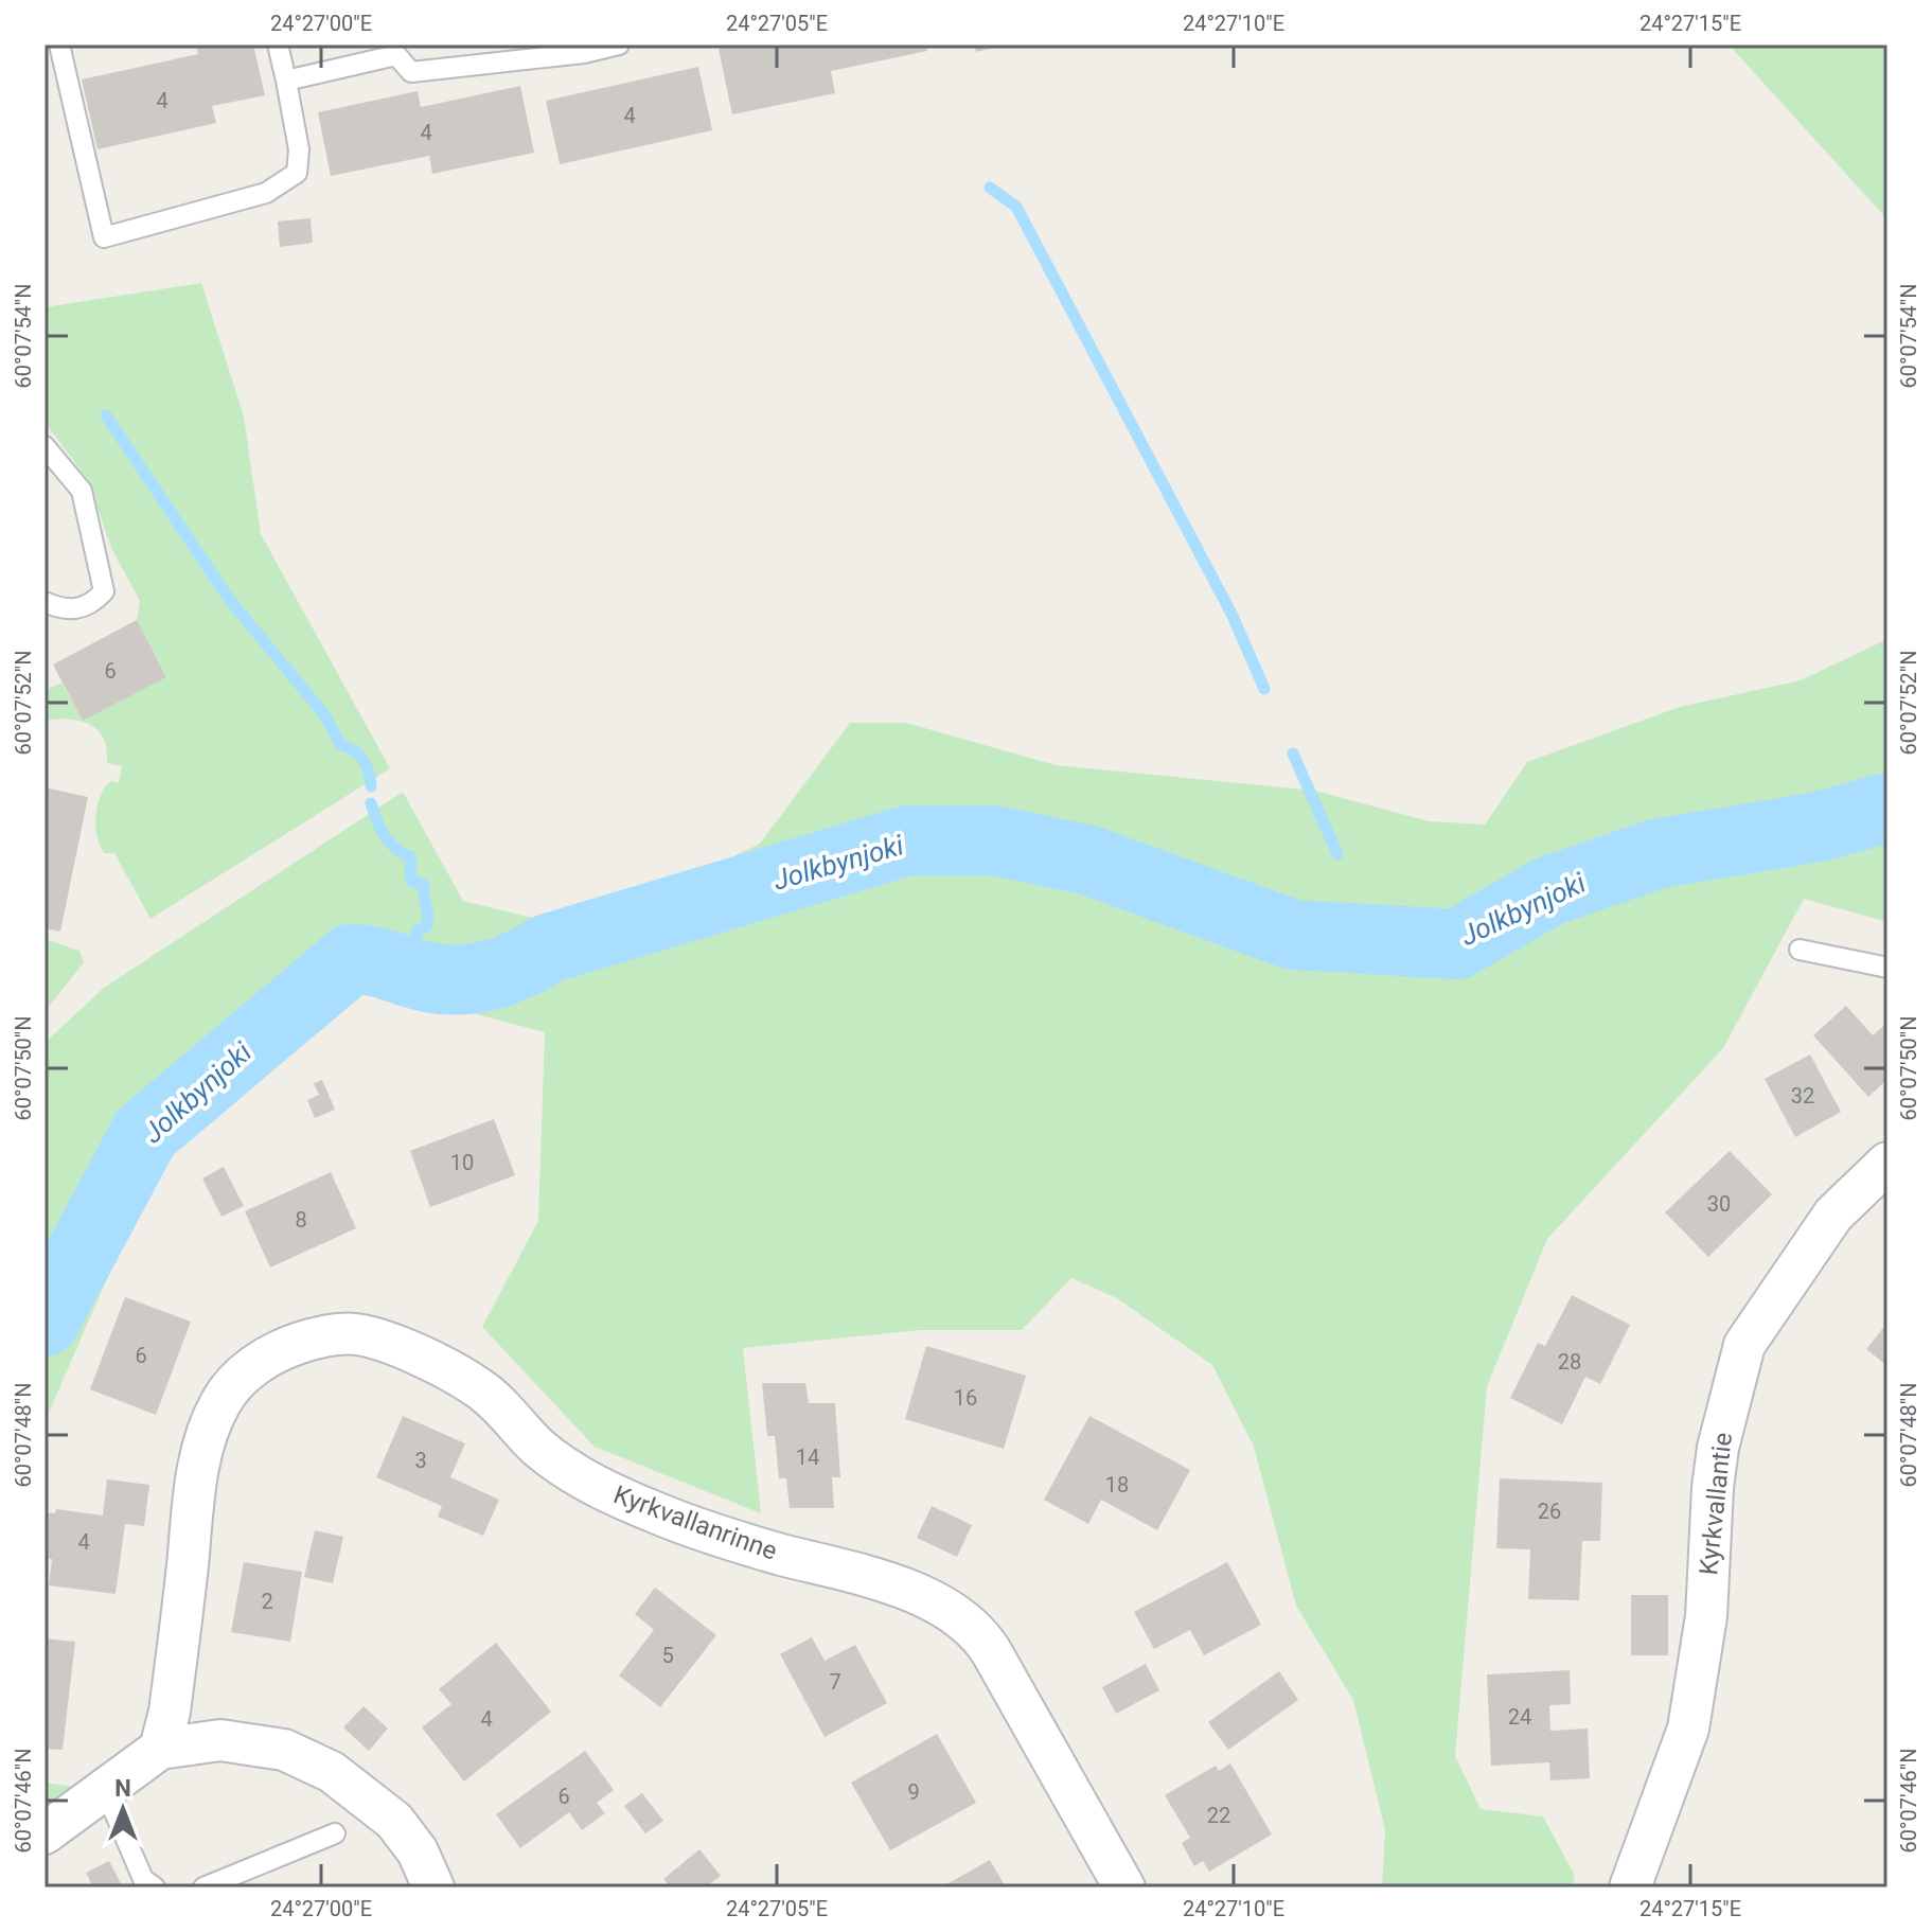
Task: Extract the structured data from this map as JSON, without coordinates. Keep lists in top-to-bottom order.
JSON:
{
  "streets": {
    "street": ["Kyrkvallantie", "Kyrkvallanrinne"]
  },
  "water": ["Jolkbynjoki"],
  "house_numbers": [
    "4",
    "4",
    "4",
    "6",
    "32",
    "10",
    "30",
    "8",
    "6",
    "28",
    "16",
    "14",
    "3",
    "18",
    "26",
    "4",
    "2",
    "5",
    "7",
    "24",
    "4",
    "9",
    "6",
    "22"
  ],
  "north": "top",
  "coordinates": [
    "24°27'00\"E",
    "24°27'05\"E",
    "24°27'10\"E",
    "24°27'15\"E",
    "60°07'54\"N",
    "60°07'52\"N",
    "60°07'50\"N",
    "60°07'48\"N",
    "60°07'46\"N"
  ]
}
